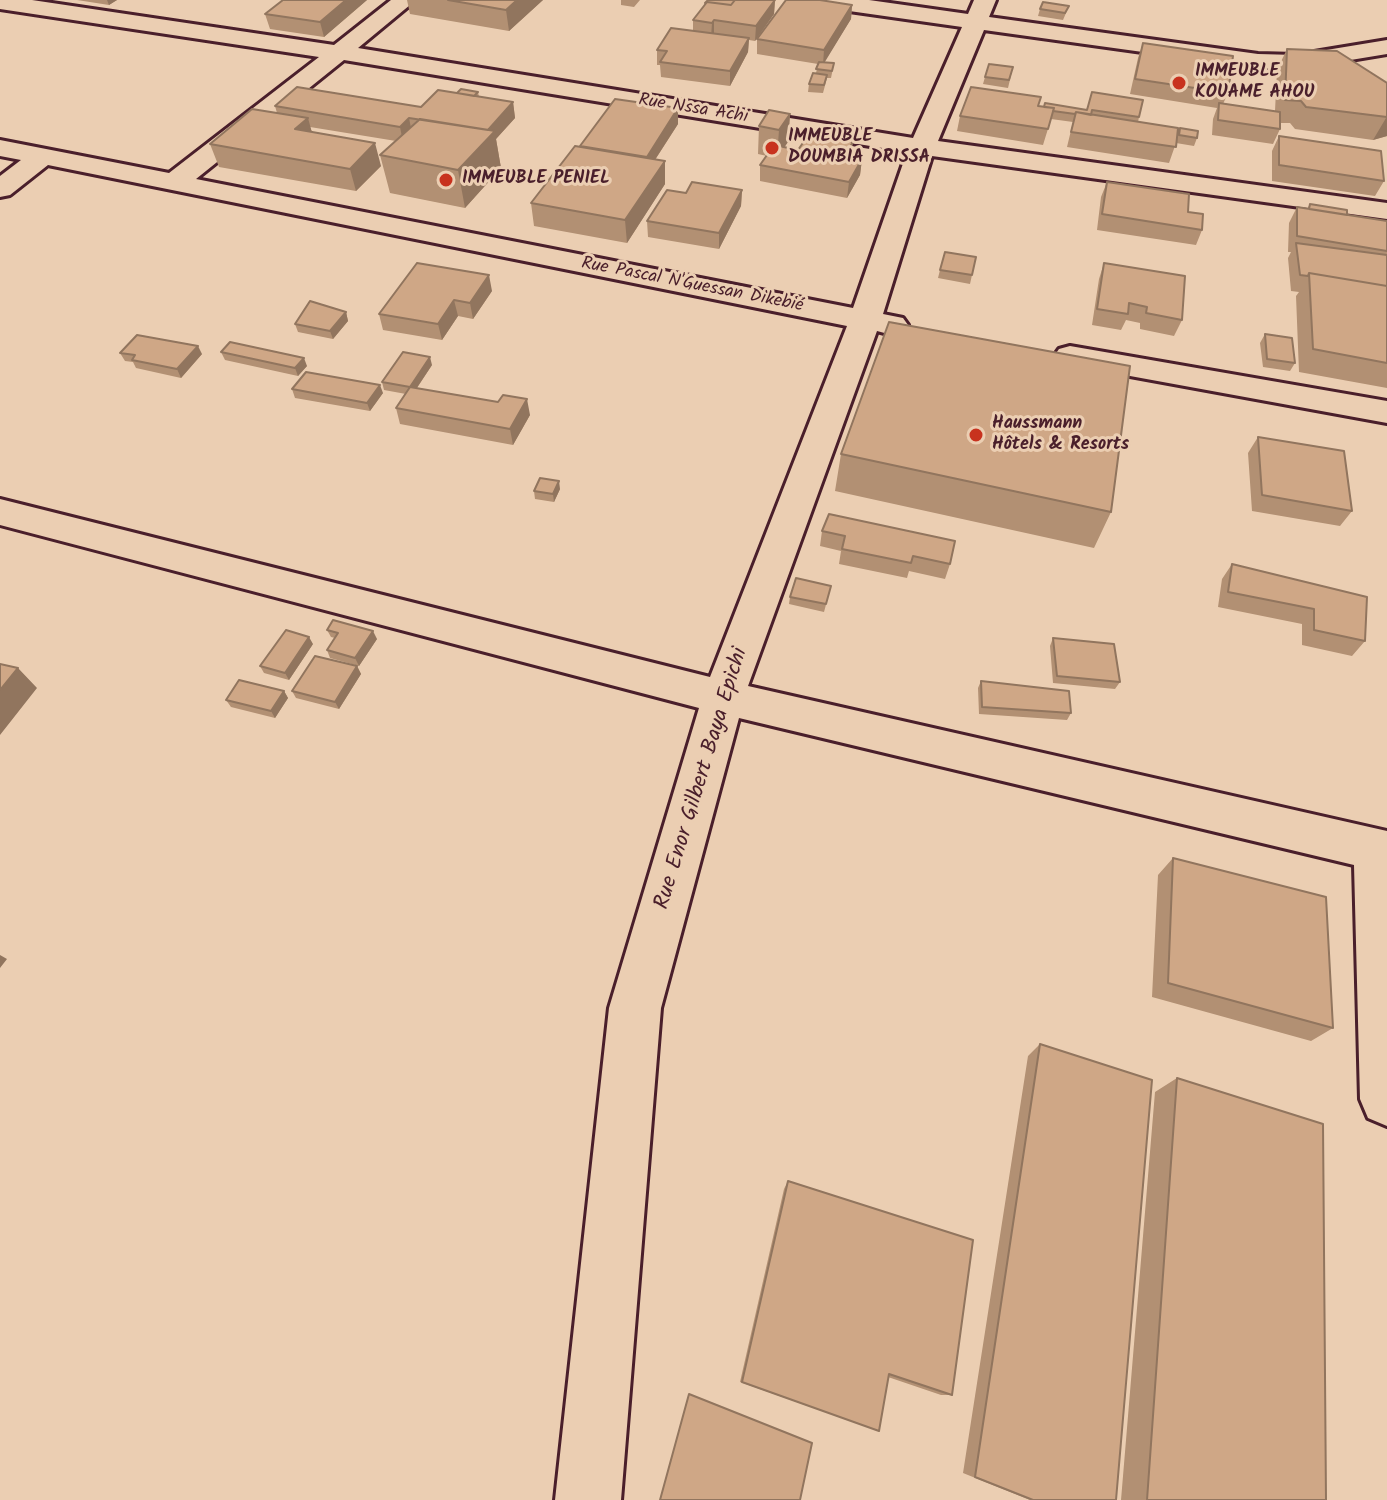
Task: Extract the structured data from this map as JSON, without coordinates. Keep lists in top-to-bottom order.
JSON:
{
  "streets": {
    "street": ["Rue Nssa Achi", "Rue Pascal N'Guessan Dikebié", "Rue Enor Gilbert Baya Epichi"]
  },
  "crossings": [
    ["Rue Nssa Achi", "Rue Enor Gilbert Baya Epichi"],
    ["Rue Pascal N'Guessan Dikebié", "Rue Enor Gilbert Baya Epichi"]
  ],
  "places": [
    "IMMEUBLE KOUAME AHOU",
    "IMMEUBLE DOUMBIA DRISSA",
    "IMMEUBLE PENIEL",
    "Haussmann Hôtels & Resorts"
  ]
}
